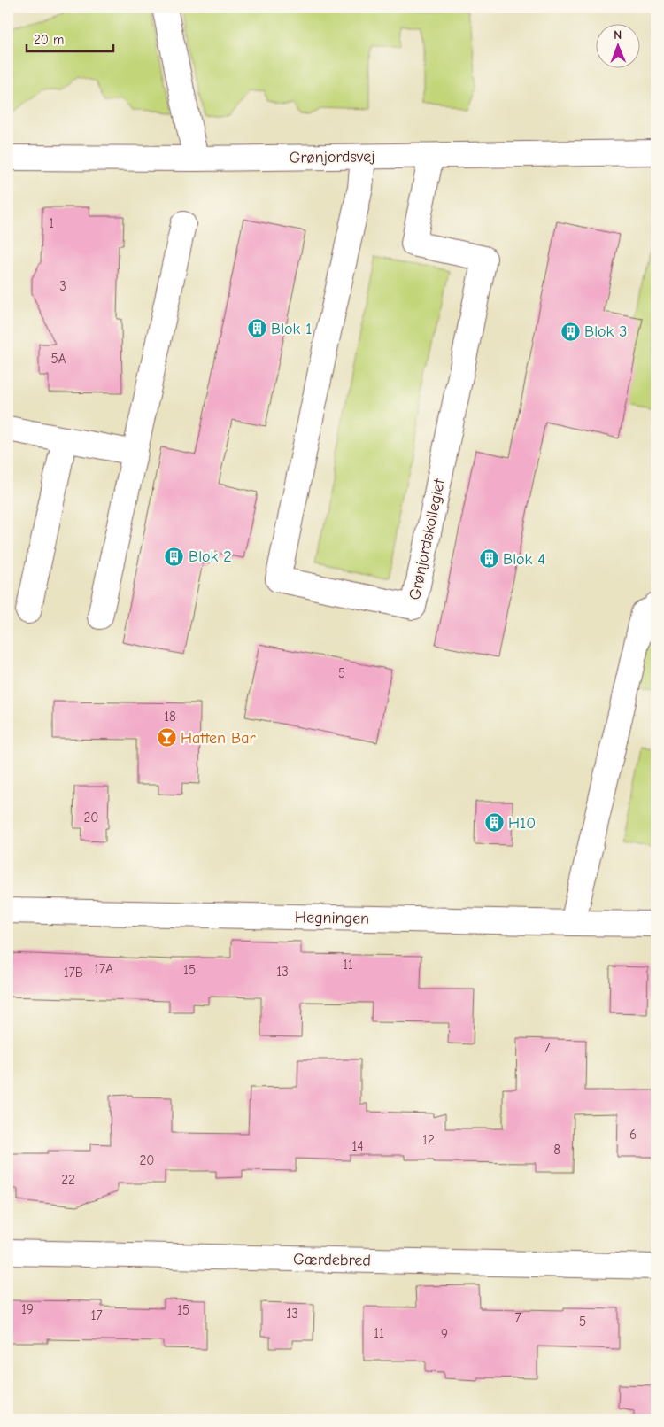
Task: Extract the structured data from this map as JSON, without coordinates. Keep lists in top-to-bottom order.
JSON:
{
  "streets": {
    "street": [
      "Grønjordsvej",
      "Grønjordskollegiet",
      "Hegningen",
      "Gærdebred"
    ]
  },
  "crossings": [
    ["Grønjordsvej", "Grønjordskollegiet"]
  ],
  "places": {
    "building": [
      "Blok 1",
      "Blok 3",
      "Blok 2",
      "Blok 4",
      "H10"
    ],
    "bar": ["Hatten Bar"]
  },
  "house_numbers": [
    "1",
    "3",
    "5A",
    "5",
    "18",
    "20",
    "11",
    "17A",
    "15",
    "13",
    "17B",
    "7",
    "6",
    "12",
    "14",
    "8",
    "20",
    "22",
    "19",
    "15",
    "13",
    "17",
    "7",
    "5",
    "11",
    "9"
  ],
  "scale_bar": "20 m",
  "north": "top"
}
